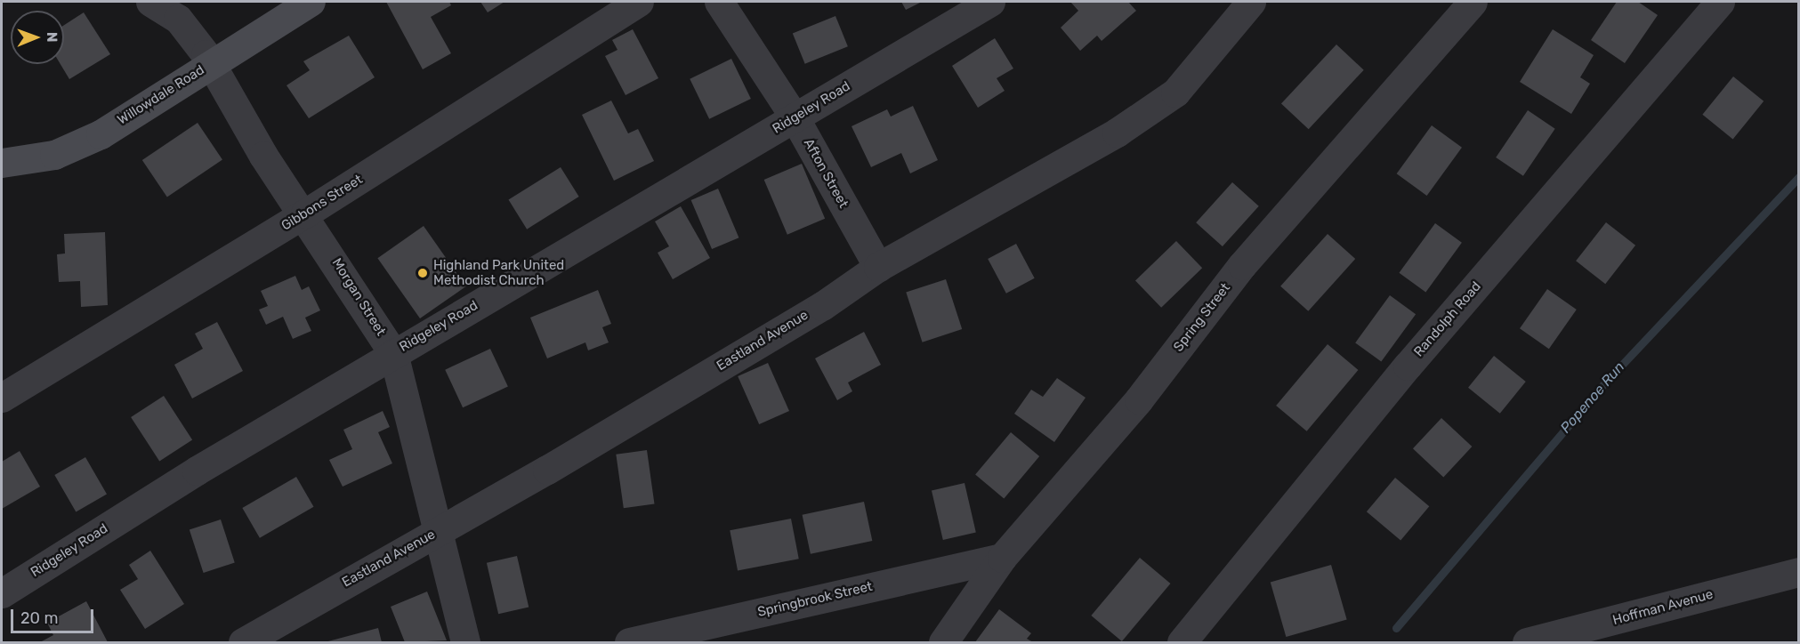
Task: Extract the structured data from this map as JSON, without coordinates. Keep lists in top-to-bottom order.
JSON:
{
  "streets": {
    "street": [
      "Willowdale Road",
      "Ridgeley Road",
      "Afton Street",
      "Gibbons Street",
      "Morgan Street",
      "Spring Street",
      "Randolph Road",
      "Eastland Avenue",
      "Springbrook Street",
      "Hoffman Avenue"
    ]
  },
  "crossings": [
    ["Willowdale Road", "Morgan Street"],
    ["Ridgeley Road", "Afton Street"],
    ["Ridgeley Road", "Morgan Street"],
    ["Afton Street", "Eastland Avenue"],
    ["Gibbons Street", "Morgan Street"],
    ["Morgan Street", "Eastland Avenue"],
    ["Spring Street", "Springbrook Street"]
  ],
  "water": ["Popenoe Run"],
  "places": ["Highland Park United Methodist Church"],
  "scale_bar": "20 m",
  "north": "right"
}
